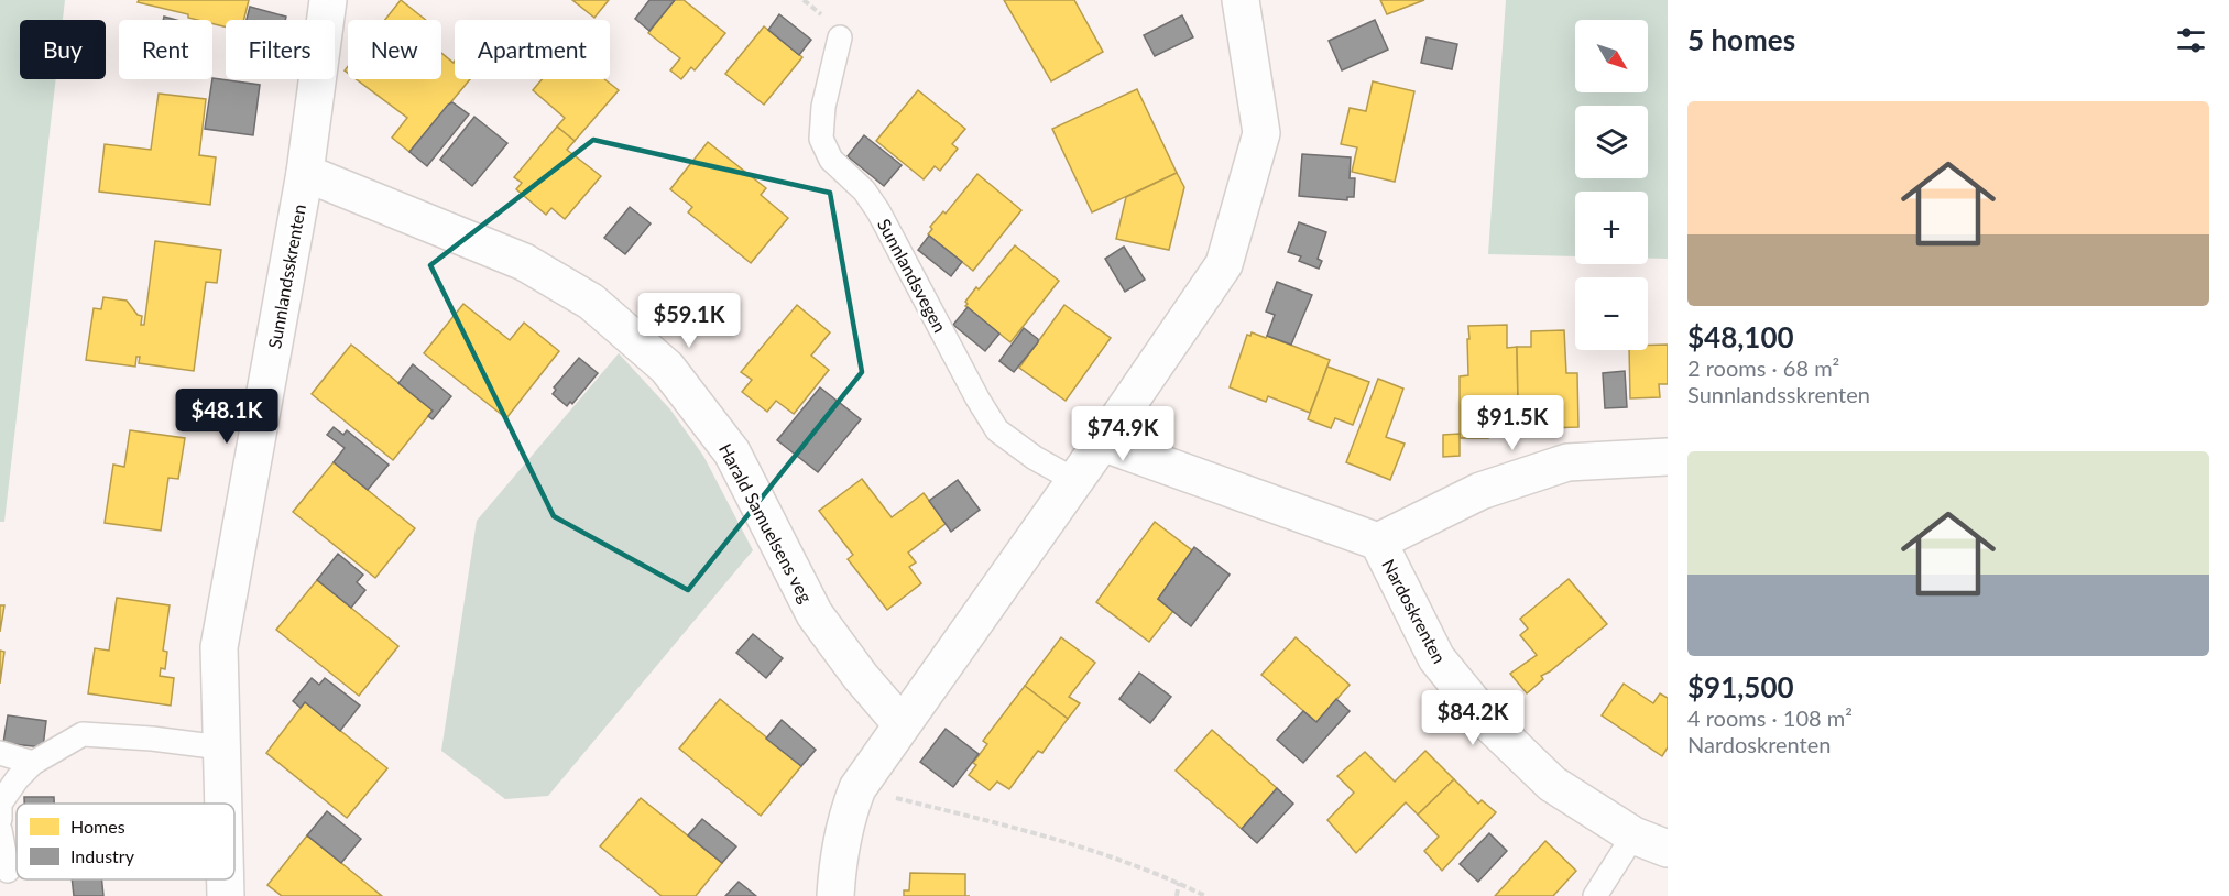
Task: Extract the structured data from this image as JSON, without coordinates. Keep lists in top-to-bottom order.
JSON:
{
  "streets": {
    "street": ["Sunnlandsskrenten", "Harald Samuelsens veg", "Nardoskrenten"],
    "lane": ["Sunnlandsvegen"]
  },
  "crossings": [
    ["Sunnlandsskrenten", "Harald Samuelsens veg"]
  ],
  "legend": ["Homes", "Industry"],
  "north": "bottom right",
  "page": {
    "heading": "5 homes",
    "map_buttons": ["+", "−"],
    "chip": [
      "Buy",
      "Rent",
      "Filters",
      "New",
      "Apartment"
    ],
    "list": [
      {
        "name": "$48,100",
        "note": "2 rooms · 68 m² · Sunnlandsskrenten"
      },
      {
        "name": "$91,500",
        "note": "4 rooms · 108 m² · Nardoskrenten"
      }
    ],
    "price": [
      "$59.1K",
      "$48.1K",
      "$91.5K",
      "$74.9K",
      "$84.2K"
    ]
  }
}
